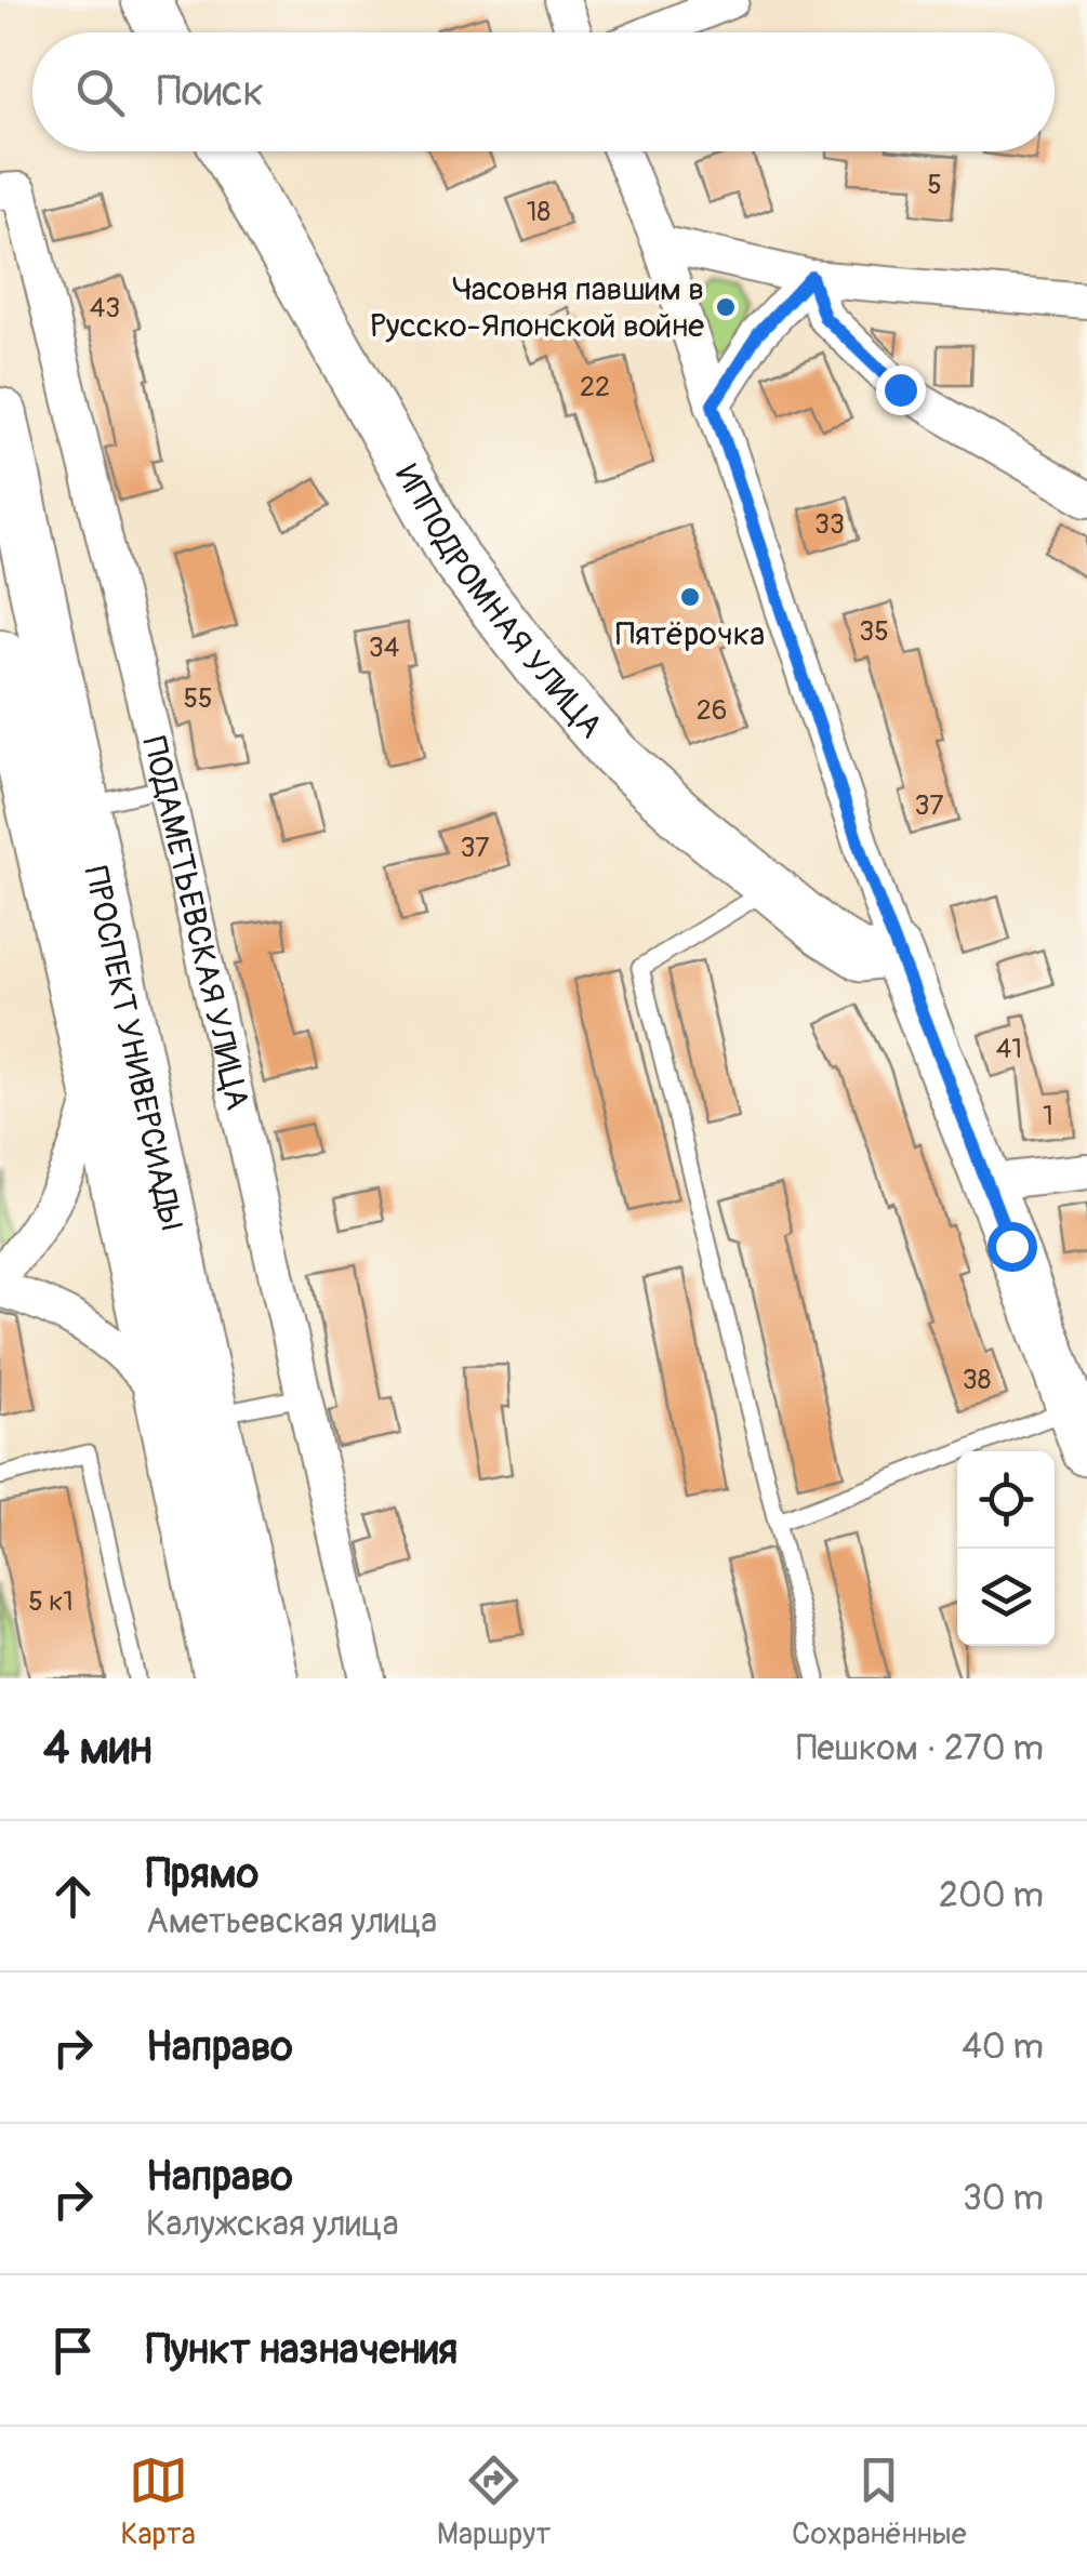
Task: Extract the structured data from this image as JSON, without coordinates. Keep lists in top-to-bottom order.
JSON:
{
  "streets": {
    "main road": ["ПРОСПЕКТ УНИВЕРСИАДЫ"],
    "street": ["ИППОДРОМНАЯ УЛИЦА", "ПОДАМЕТЬЕВСКАЯ УЛИЦА"]
  },
  "places": ["Часовня павшим в Русско-Японской войне", "Пятёрочка"],
  "house_numbers": [
    "5",
    "18",
    "43",
    "22",
    "33",
    "35",
    "34",
    "55",
    "26",
    "37",
    "37",
    "41",
    "1",
    "38",
    "5 к1"
  ],
  "page": {
    "search": "Поиск",
    "heading": ["4 мин", "Пешком · 270 m"],
    "list": [
      ["Прямо", "Аметьевская улица", "200 m"],
      ["Направо", "40 m"],
      ["Направо", "Калужская улица", "30 m"],
      "Пункт назначения"
    ],
    "nav": ["Карта", "Маршрут", "Сохранённые"]
  }
}
